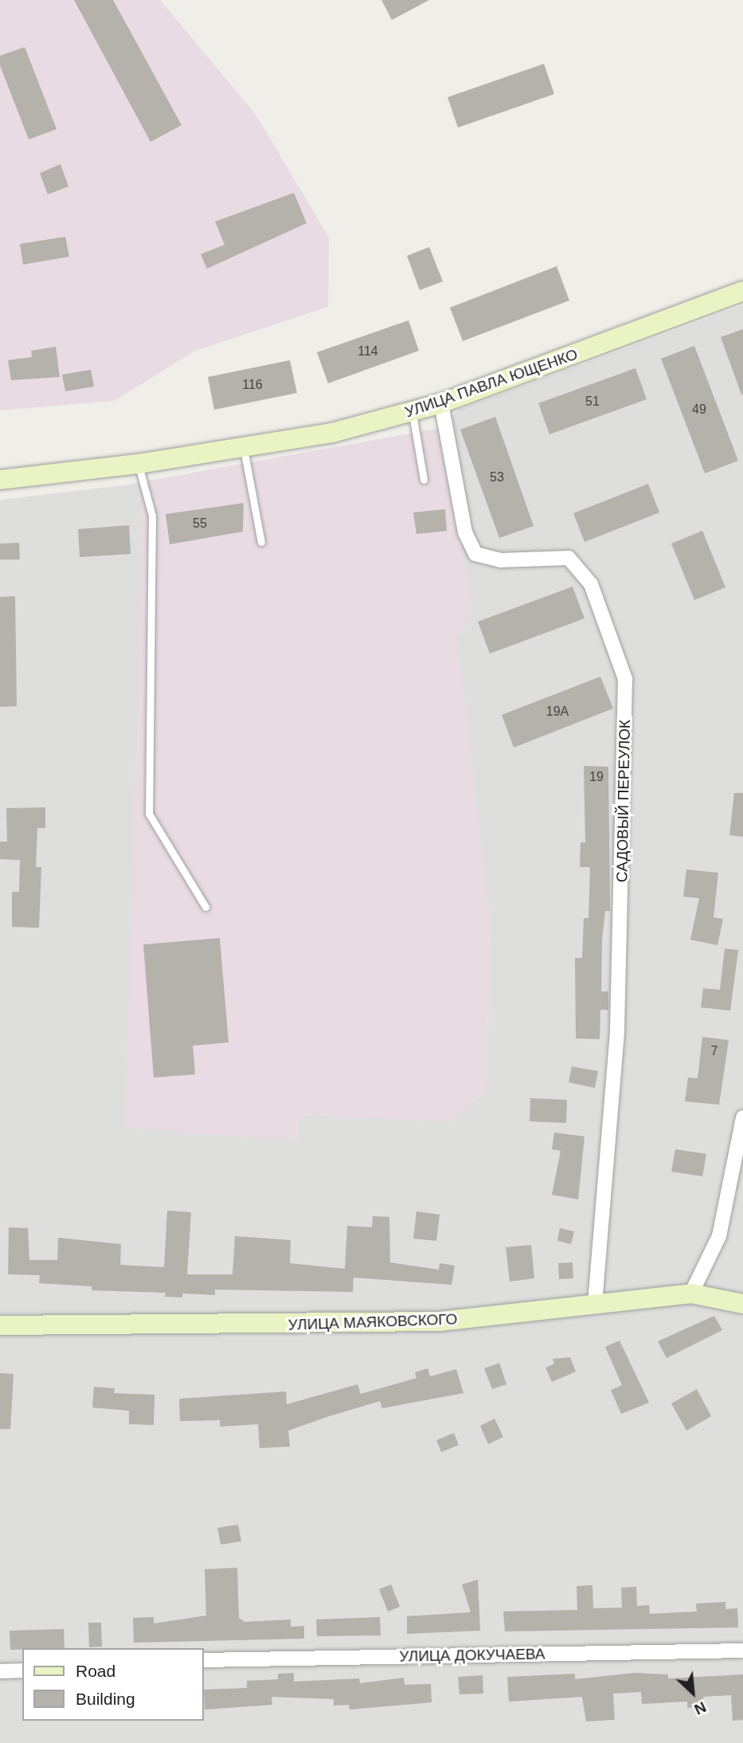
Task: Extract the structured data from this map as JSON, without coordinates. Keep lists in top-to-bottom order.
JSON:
{
  "streets": {
    "street": [
      "УЛИЦА ПАВЛА ЮЩЕНКО",
      "САДОВЫЙ ПЕРЕУЛОК",
      "УЛИЦА МАЯКОВСКОГО",
      "УЛИЦА ДОКУЧАЕВА"
    ]
  },
  "crossings": [
    ["УЛИЦА ПАВЛА ЮЩЕНКО", "САДОВЫЙ ПЕРЕУЛОК"],
    ["САДОВЫЙ ПЕРЕУЛОК", "УЛИЦА МАЯКОВСКОГО"]
  ],
  "house_numbers": [
    "114",
    "116",
    "51",
    "49",
    "53",
    "55",
    "19А",
    "19",
    "7"
  ],
  "legend": ["Road", "Building"],
  "north": "bottom right"
}
